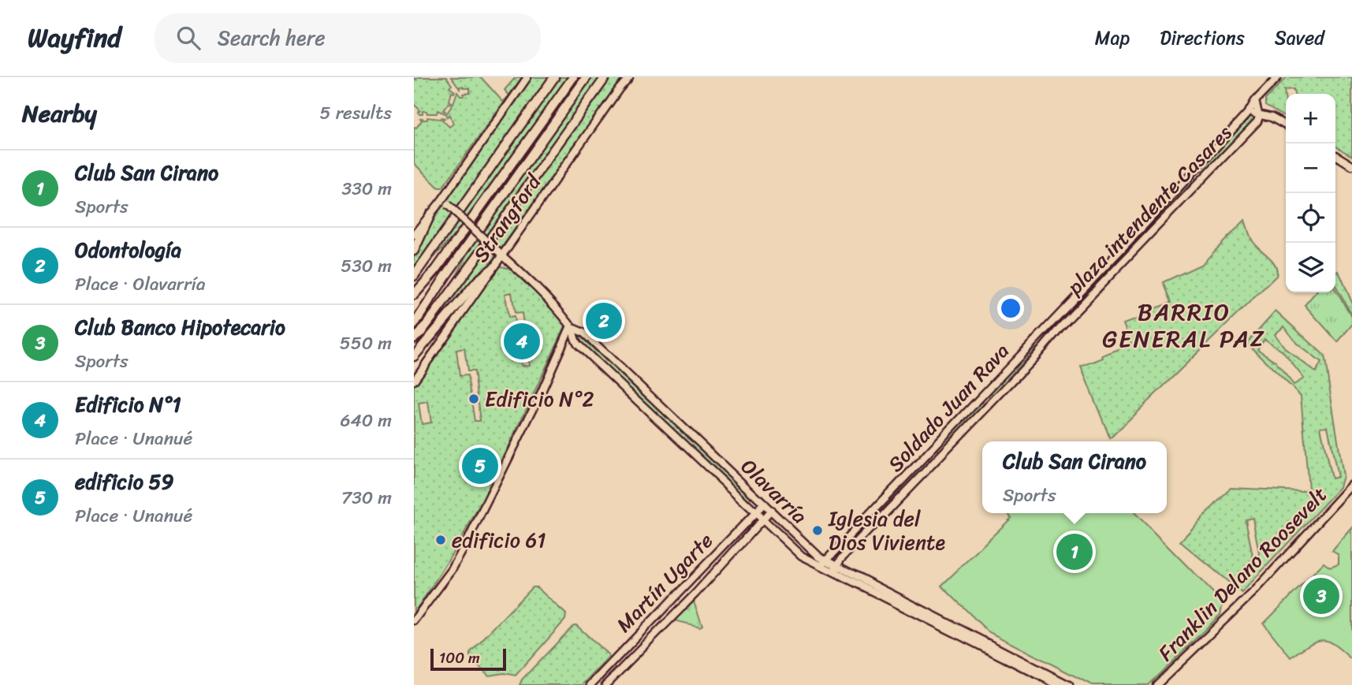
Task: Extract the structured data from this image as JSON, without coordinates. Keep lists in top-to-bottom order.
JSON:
{
  "streets": {
    "street": [
      "plaza intendente Casares",
      "Strangford",
      "Soldado Juan Rava",
      "Olavarría",
      "Franklin Delano Roosevelt",
      "Martín Ugarte"
    ]
  },
  "crossings": [
    ["plaza intendente Casares", "Soldado Juan Rava"],
    ["Strangford", "Olavarría"],
    ["Soldado Juan Rava", "Olavarría"],
    ["Olavarría", "Martín Ugarte"]
  ],
  "districts": ["BARRIO GENERAL PAZ"],
  "places": ["Edificio N°2", "Iglesia del Dios Viviente", "edificio 61"],
  "scale_bar": "100 m",
  "page": {
    "header": "Wayfind",
    "search": "Search here",
    "nav": ["Map", "Directions", "Saved"],
    "heading": ["Nearby", "5 results"],
    "map_buttons": ["+", "−"],
    "list": [
      {
        "mark": "1",
        "name": "Club San Cirano",
        "note": "Sports",
        "value": "330 m"
      },
      {
        "mark": "2",
        "name": "Odontología",
        "note": "Place · Olavarría",
        "value": "530 m"
      },
      {
        "mark": "3",
        "name": "Club Banco Hipotecario",
        "note": "Sports",
        "value": "550 m"
      },
      {
        "mark": "4",
        "name": "Edificio N°1",
        "note": "Place · Unanué",
        "value": "640 m"
      },
      {
        "mark": "5",
        "name": "edificio 59",
        "note": "Place · Unanué",
        "value": "730 m"
      }
    ],
    "pins": [
      "2",
      "4",
      "5",
      "1",
      "3"
    ],
    "popup": ["Club San Cirano", "Sports"],
    "scale": "100 m"
  }
}
